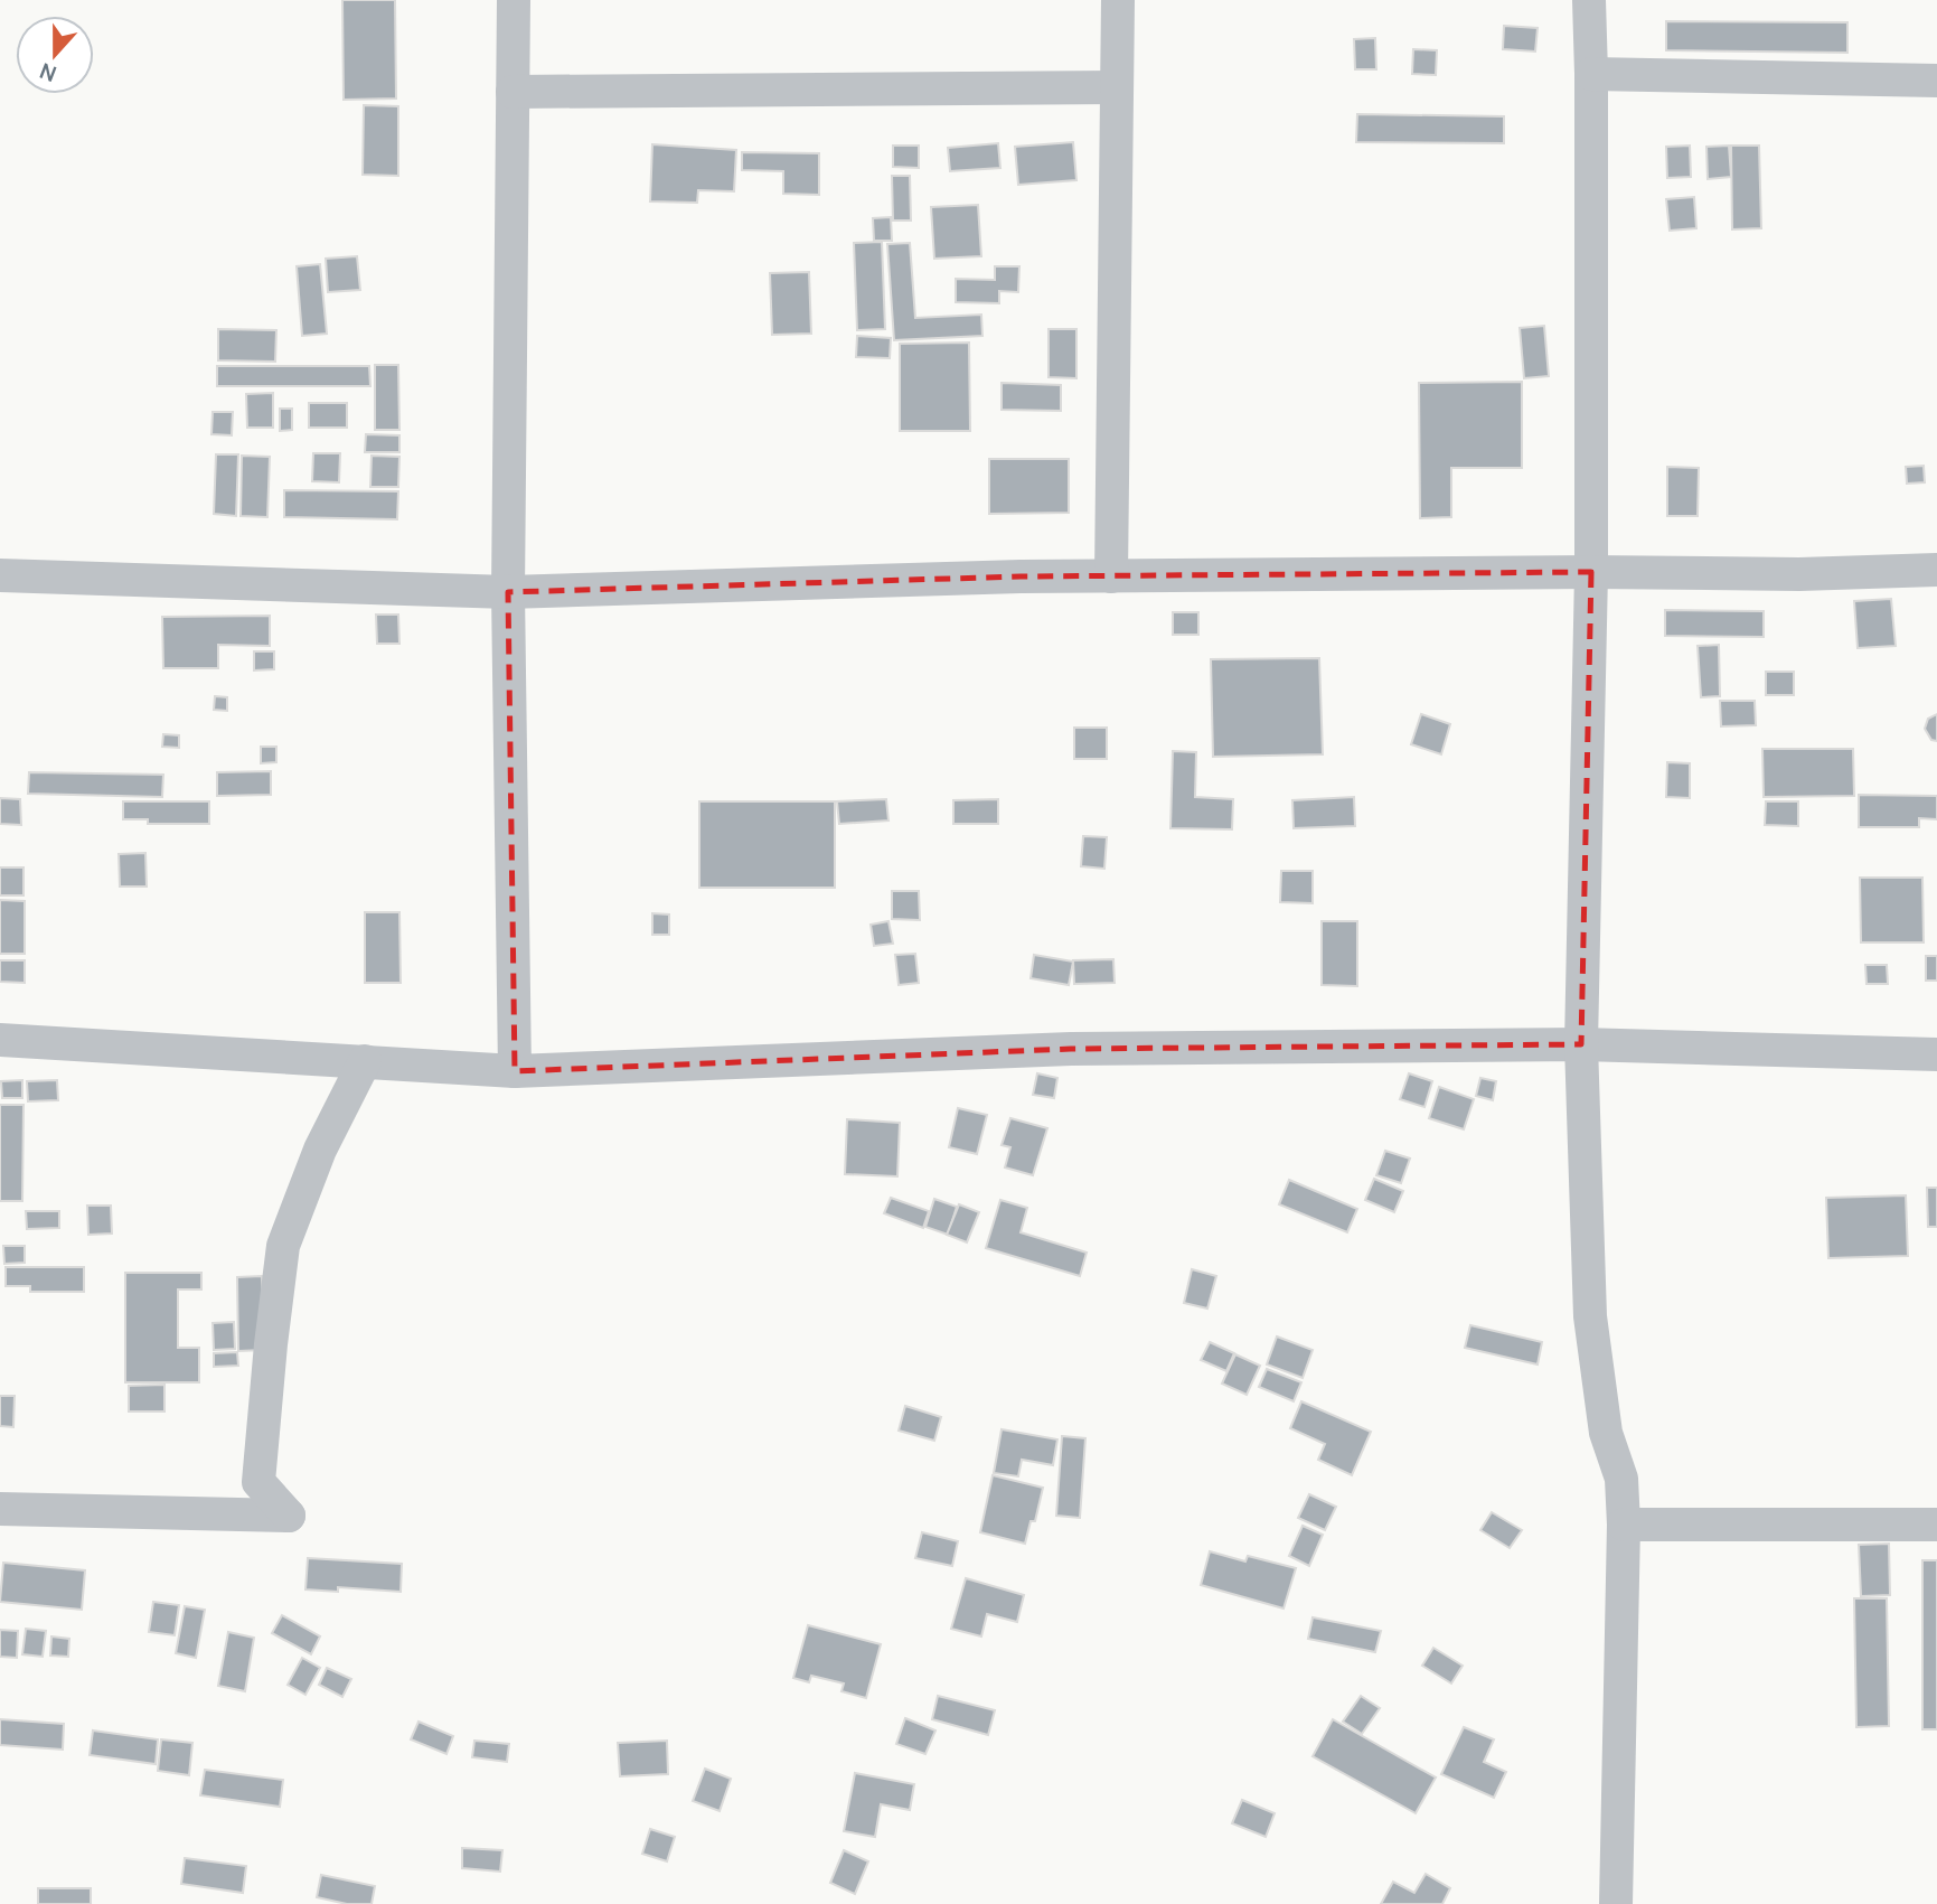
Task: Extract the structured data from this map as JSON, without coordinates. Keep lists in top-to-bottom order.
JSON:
{
  "north": "bottom"
}
